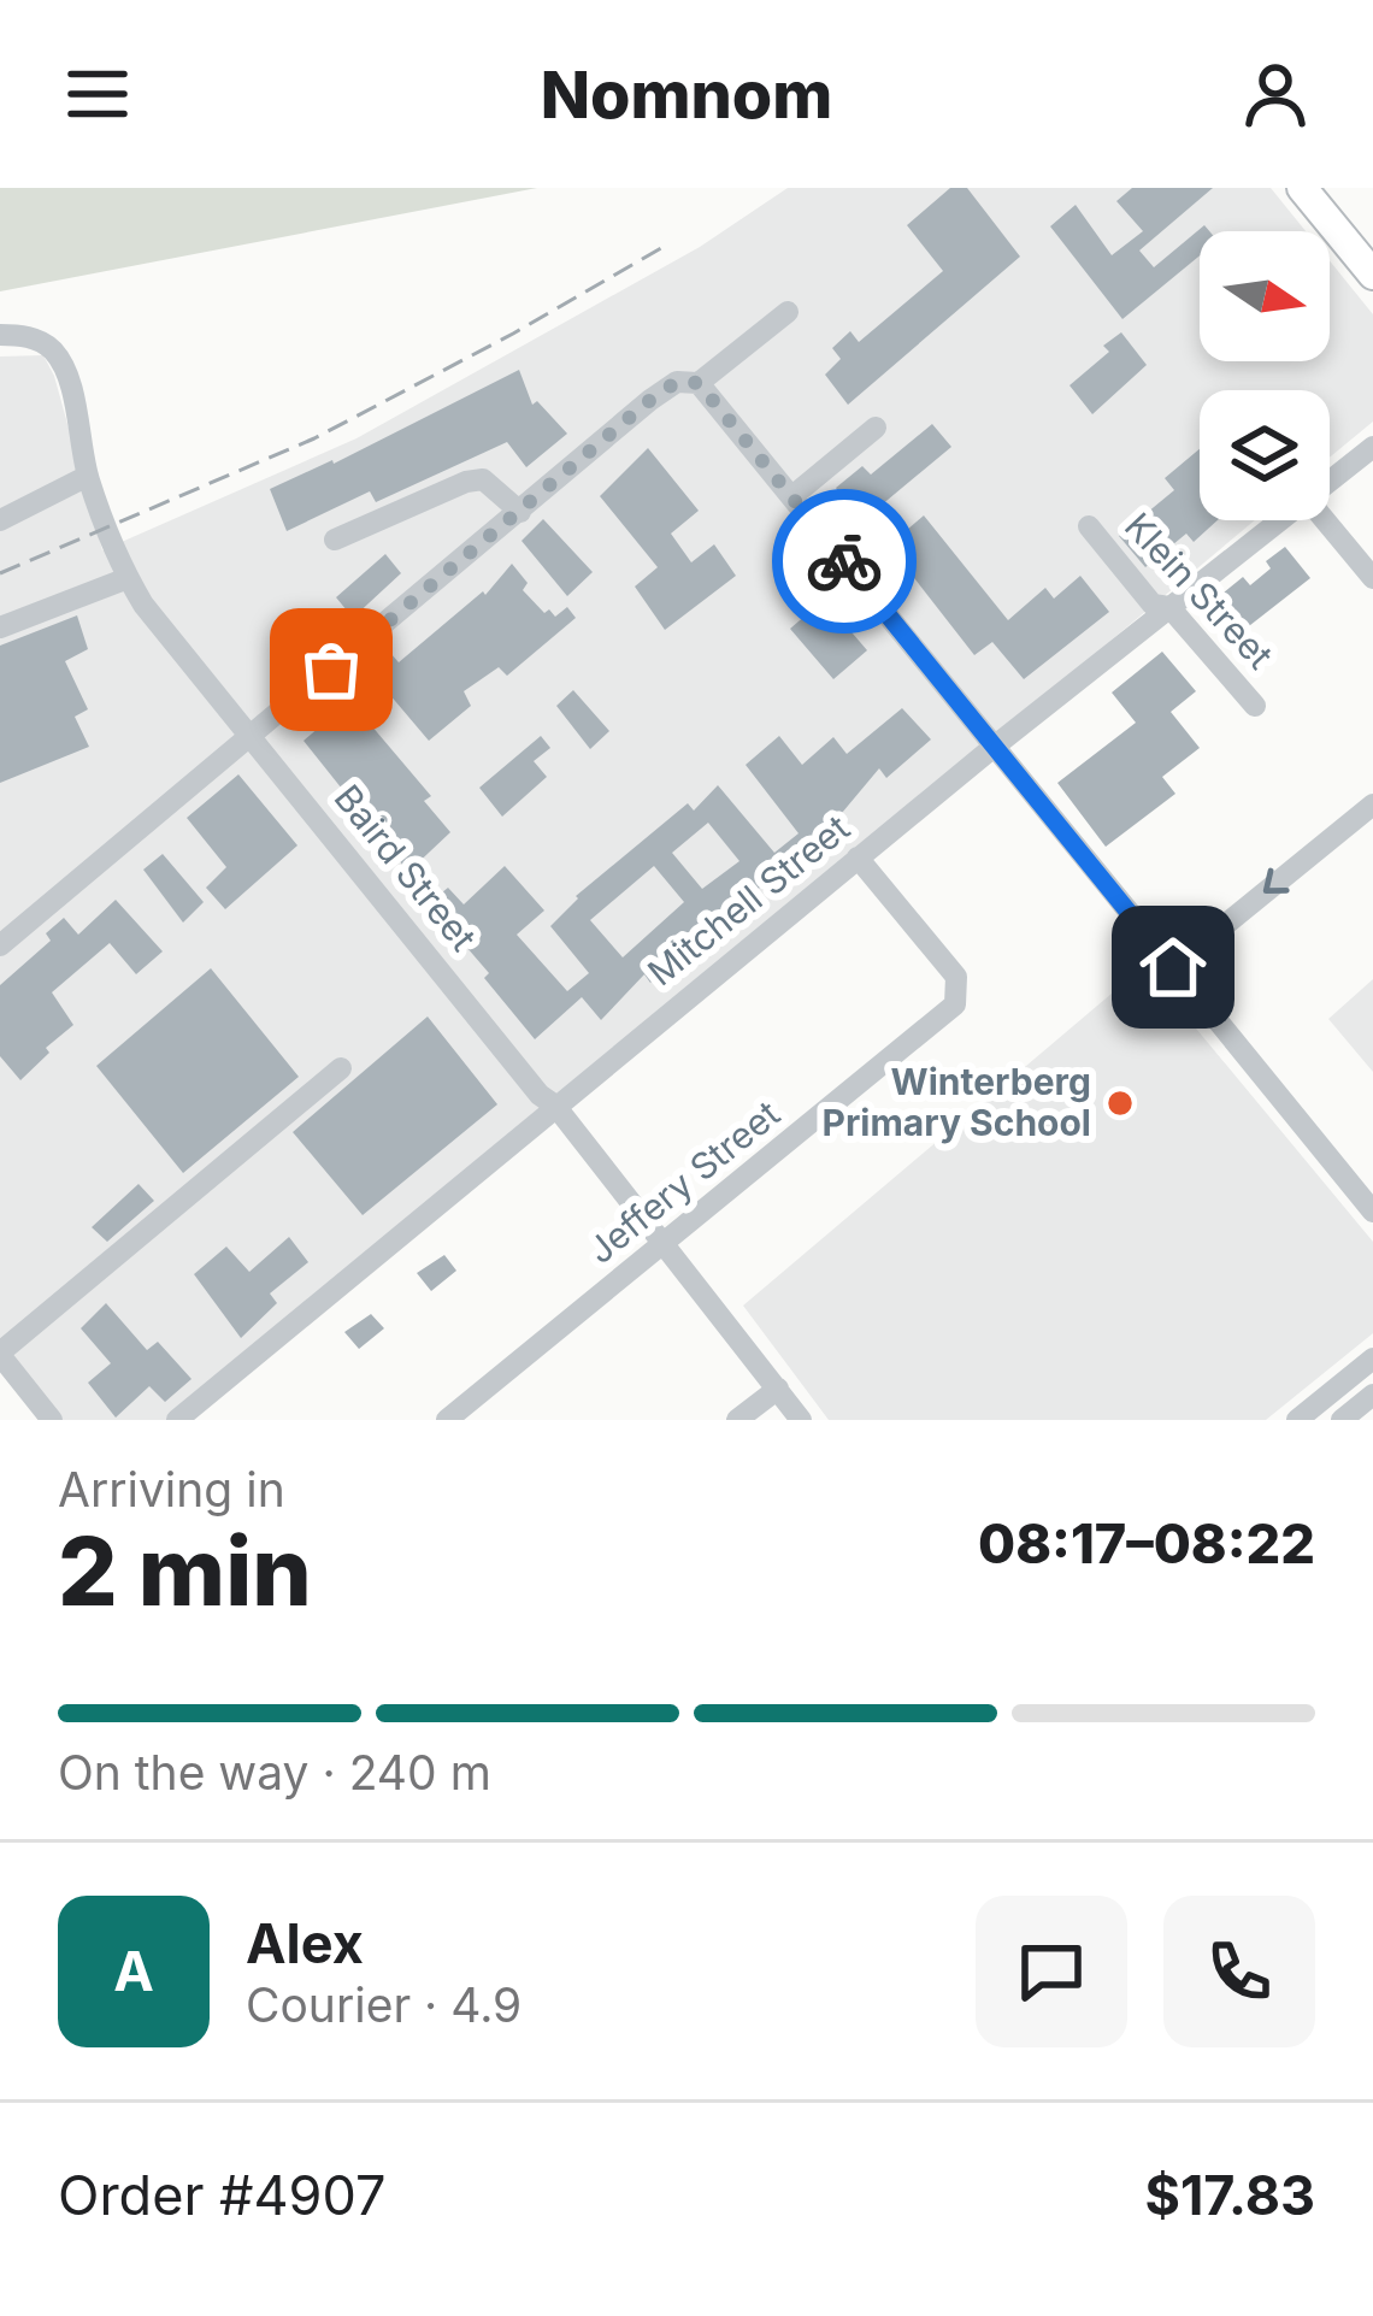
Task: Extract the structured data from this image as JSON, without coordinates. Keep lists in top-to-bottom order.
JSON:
{
  "streets": {
    "street": [
      "Klein Street",
      "Baird Street",
      "Mitchell Street",
      "Jeffery Street"
    ]
  },
  "crossings": [
    ["Klein Street", "Mitchell Street"],
    ["Baird Street", "Mitchell Street"],
    ["Baird Street", "Jeffery Street"],
    ["Mitchell Street", "Jeffery Street"]
  ],
  "places": ["Winterberg Primary School"],
  "north": "right",
  "page": {
    "header": "Nomnom",
    "heading": ["2 min", "Arriving in", "08:17–08:22"],
    "panel": [
      "Alex",
      "Courier · 4.9",
      "Order #4907",
      "$17.83"
    ],
    "bar": "On the way · 240 m",
    "round": "A"
  }
}
